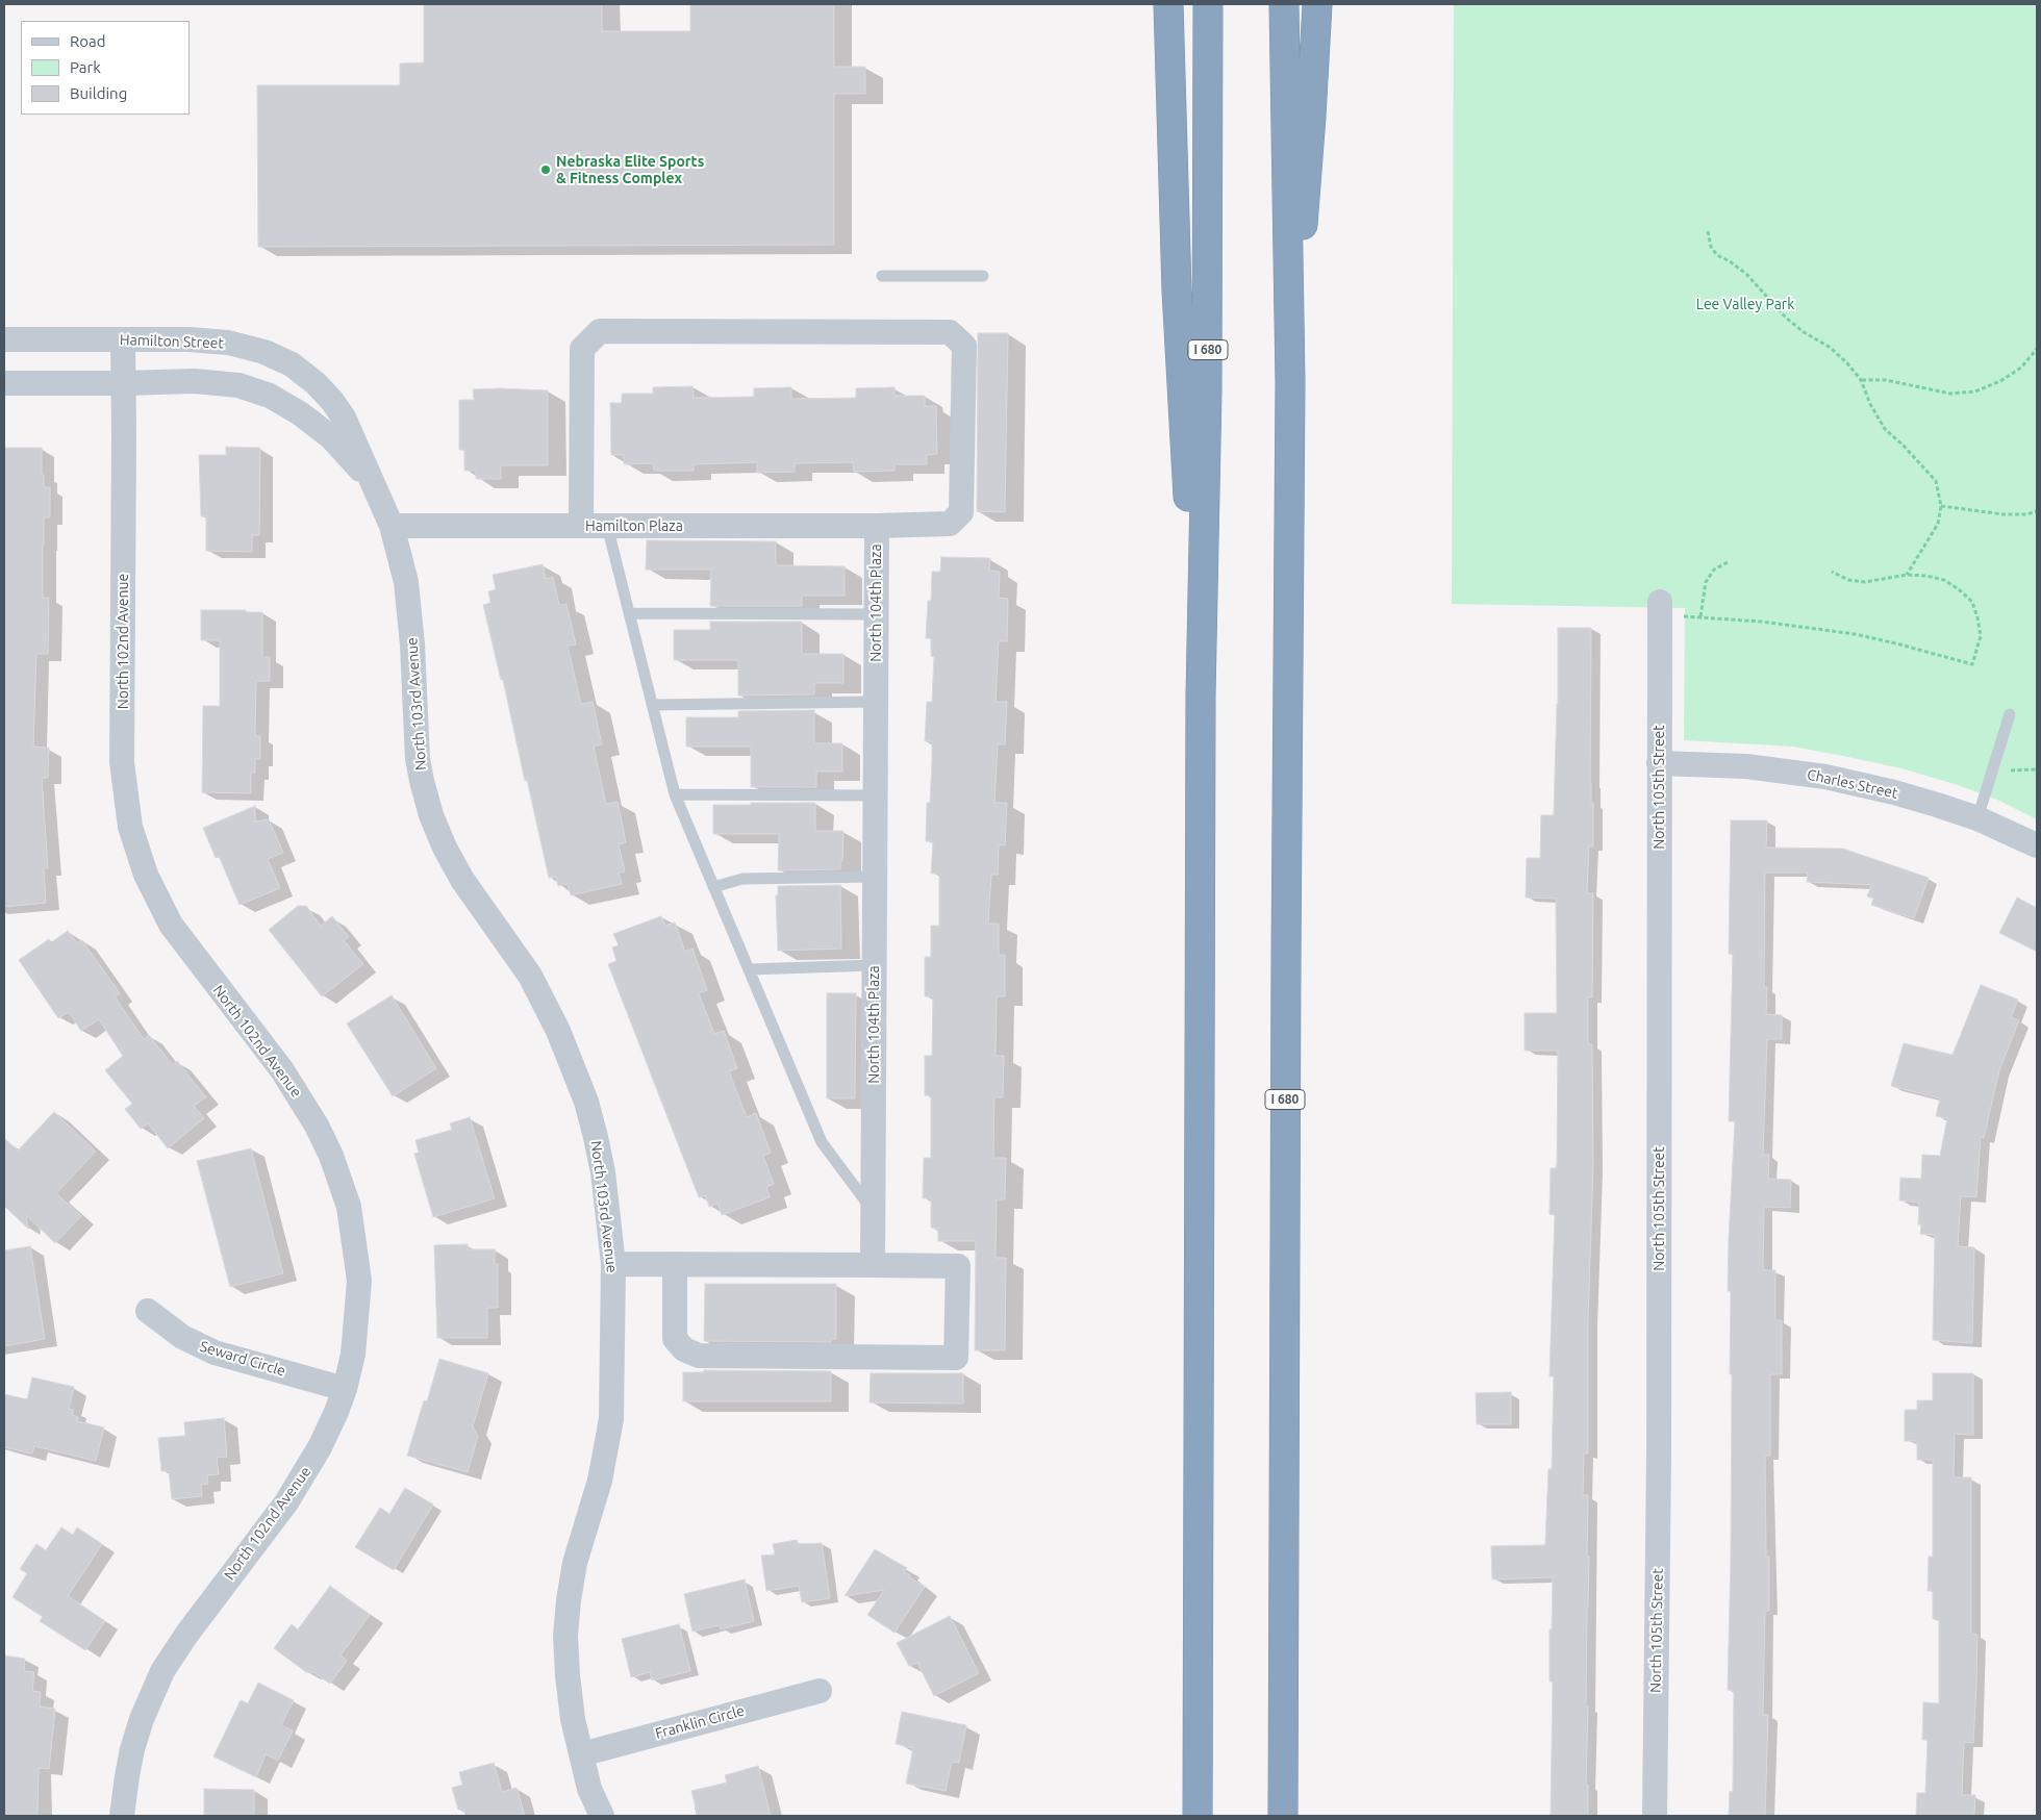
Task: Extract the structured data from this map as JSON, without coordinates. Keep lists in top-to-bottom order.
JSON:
{
  "streets": {
    "highway": ["I 680"],
    "street": [
      "Hamilton Street",
      "Hamilton Plaza",
      "North 104th Plaza",
      "North 102nd Avenue",
      "North 103rd Avenue",
      "Charles Street",
      "North 105th Street",
      "Seward Circle",
      "Franklin Circle"
    ]
  },
  "crossings": [
    ["Hamilton Street", "North 102nd Avenue"],
    ["Hamilton Street", "North 103rd Avenue"],
    ["Hamilton Plaza", "North 104th Plaza"],
    ["Hamilton Plaza", "North 103rd Avenue"],
    ["North 102nd Avenue", "Seward Circle"],
    ["North 103rd Avenue", "Franklin Circle"],
    ["Charles Street", "North 105th Street"]
  ],
  "parks": ["Lee Valley Park"],
  "places": ["Nebraska Elite Sports & Fitness Complex"],
  "legend": ["Road", "Park", "Building"]
}
